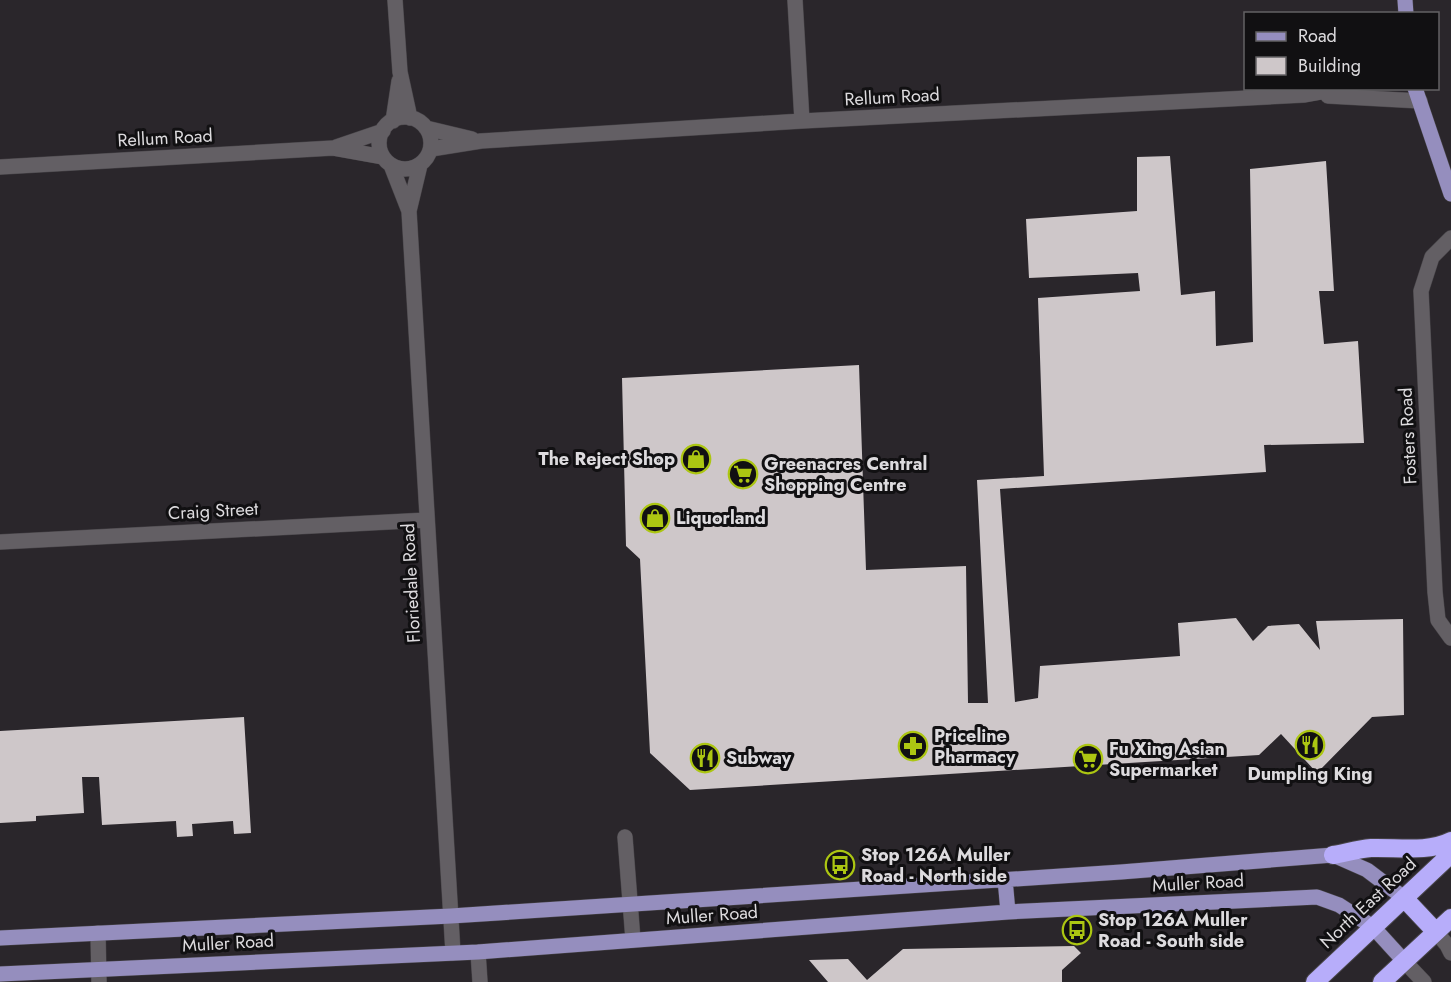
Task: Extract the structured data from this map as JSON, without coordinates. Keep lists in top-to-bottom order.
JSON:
{
  "streets": {
    "highway": ["North East Road"],
    "main road": ["Muller Road"],
    "street": [
      "Rellum Road",
      "Fosters Road",
      "Craig Street",
      "Floriedale Road"
    ]
  },
  "crossings": [
    ["Rellum Road", "Floriedale Road"],
    ["Craig Street", "Floriedale Road"],
    ["Floriedale Road", "Muller Road"],
    ["Muller Road", "North East Road"]
  ],
  "places": {
    "shop": ["The Reject Shop", "Liquorland"],
    "supermarket": ["Greenacres Central Shopping Centre", "Fu Xing Asian Supermarket"],
    "restaurant": ["Dumpling King", "Subway"],
    "pharmacy": ["Priceline Pharmacy"],
    "bus stop": ["Stop 126A Muller Road - North side", "Stop 126A Muller Road - South side"]
  },
  "legend": ["Road", "Building"]
}
